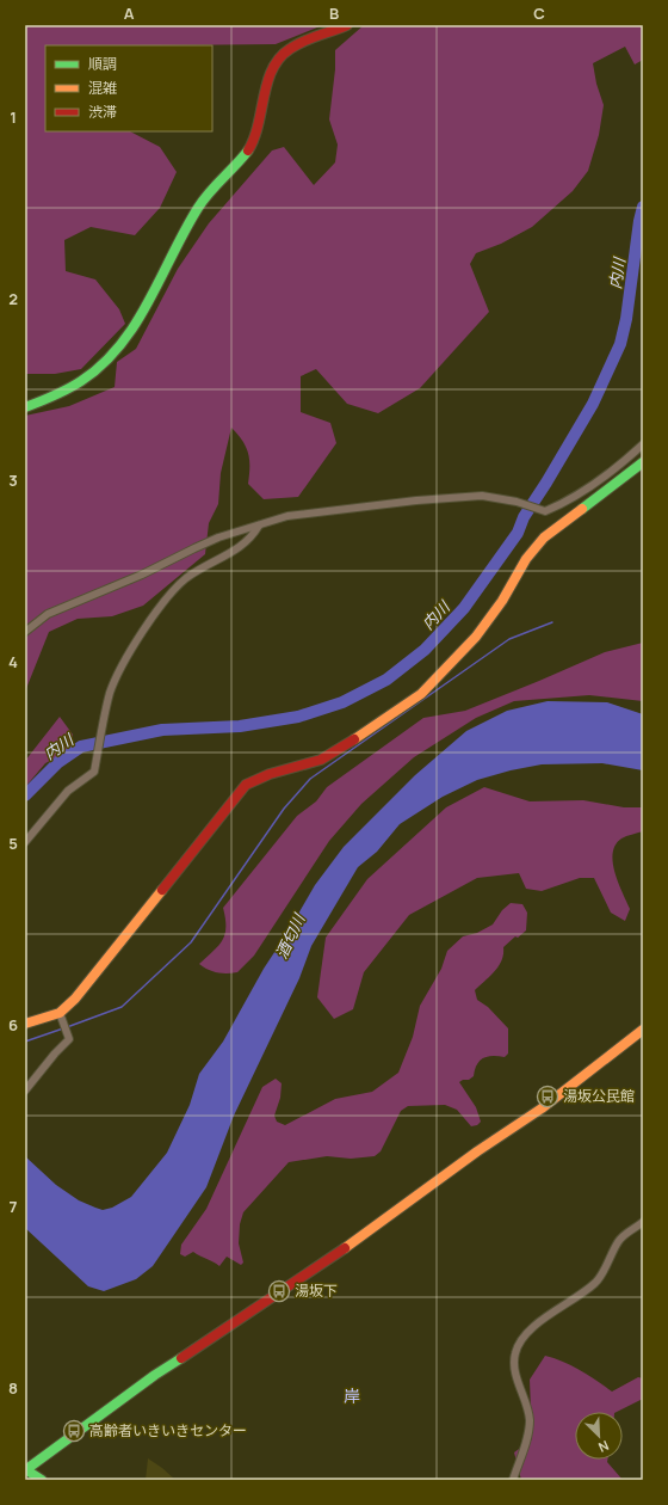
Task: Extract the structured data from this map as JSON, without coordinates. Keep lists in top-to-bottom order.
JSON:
{
  "districts": ["岸"],
  "water": ["内川", "酒匂川"],
  "places": {
    "bus stop": ["湯坂公民館", "湯坂下", "高齢者いきいきセンター"]
  },
  "legend": ["順調", "混雑", "渋滞"],
  "north": "bottom right",
  "grid": {
    "columns": ["A", "B", "C"],
    "rows": [
      "1",
      "2",
      "3",
      "4",
      "5",
      "6",
      "7",
      "8"
    ]
  }
}
